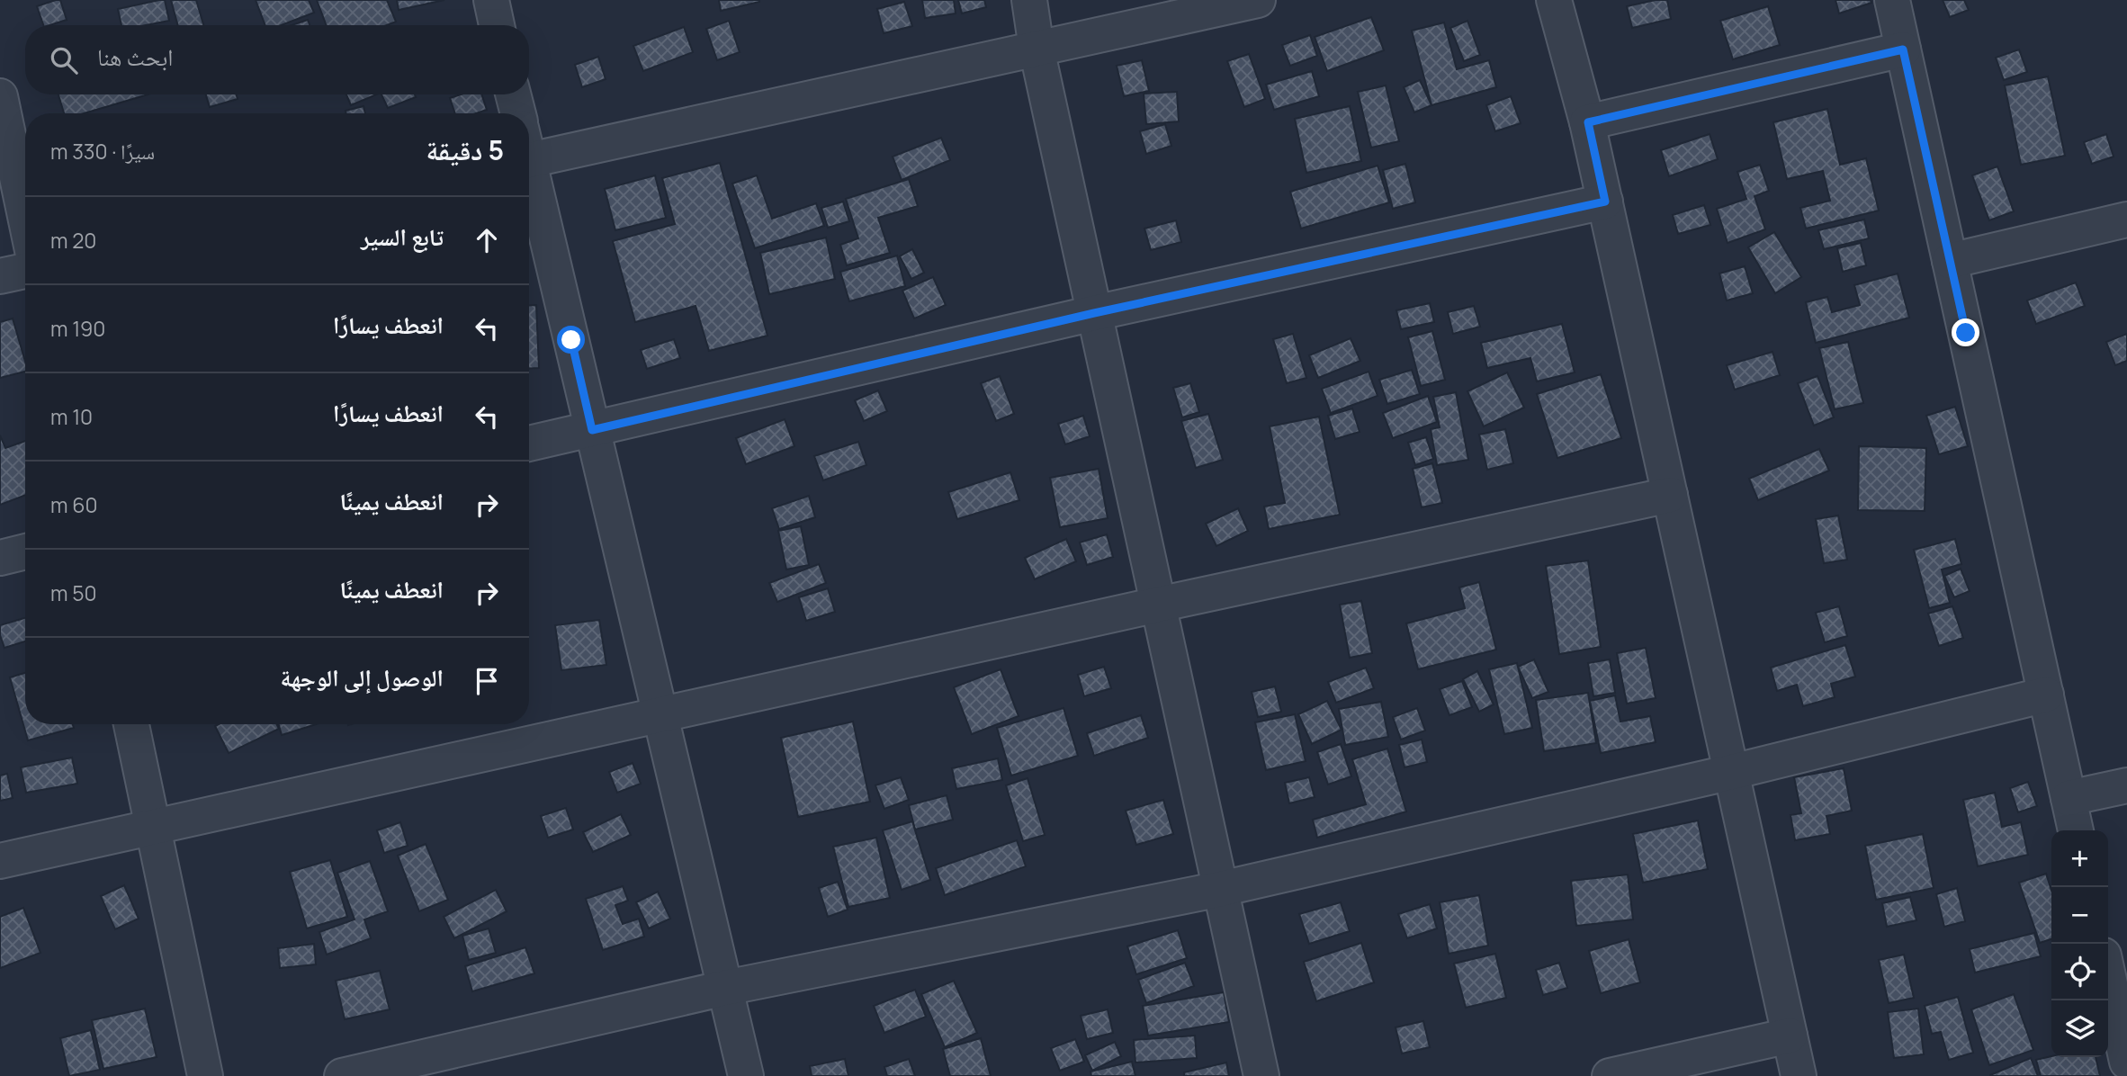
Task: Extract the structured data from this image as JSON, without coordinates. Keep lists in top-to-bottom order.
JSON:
{
  "page": {
    "search": "ابحث هنا",
    "heading": ["5 دقيقة", "سيرًا · 330 m"],
    "list": [
      ["تابع السير", "20 m"],
      ["انعطف يسارًا", "190 m"],
      ["انعطف يسارًا", "10 m"],
      ["انعطف يمينًا", "60 m"],
      ["انعطف يمينًا", "50 m"],
      "الوصول إلى الوجهة"
    ],
    "map_buttons": ["+", "−"]
  }
}
